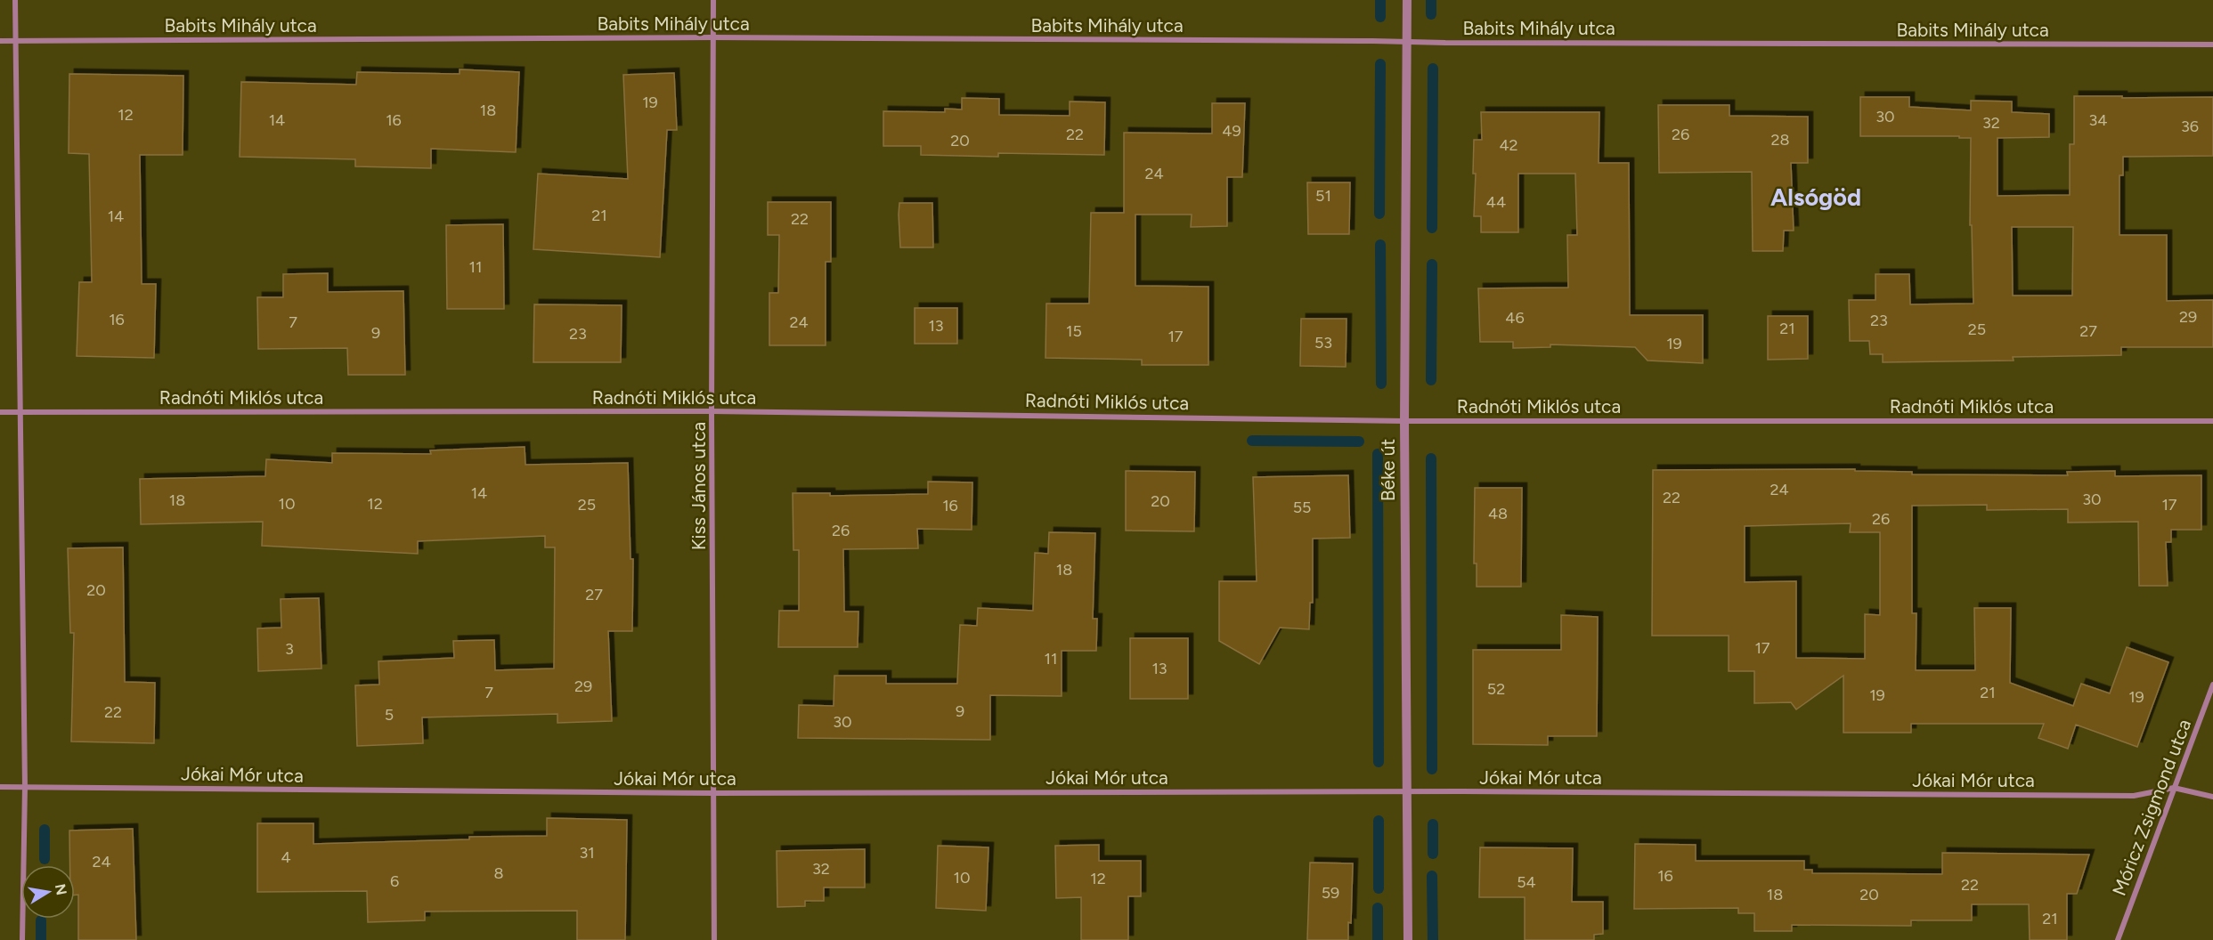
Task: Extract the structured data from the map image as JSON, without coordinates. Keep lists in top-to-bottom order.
{
  "streets": {
    "street": [
      "Babits Mihály utca",
      "Radnóti Miklós utca",
      "Béke út",
      "Kiss János utca",
      "Jókai Mór utca",
      "Móricz Zsigmond utca"
    ]
  },
  "crossings": [
    ["Babits Mihály utca", "Béke út"],
    ["Babits Mihály utca", "Kiss János utca"],
    ["Radnóti Miklós utca", "Béke út"],
    ["Radnóti Miklós utca", "Kiss János utca"],
    ["Béke út", "Jókai Mór utca"],
    ["Kiss János utca", "Jókai Mór utca"],
    ["Jókai Mór utca", "Móricz Zsigmond utca"]
  ],
  "districts": ["Alsógöd"],
  "house_numbers": [
    "19",
    "18",
    "12",
    "30",
    "14",
    "16",
    "34",
    "32",
    "36",
    "49",
    "22",
    "26",
    "28",
    "20",
    "42",
    "24",
    "51",
    "44",
    "21",
    "14",
    "22",
    "11",
    "29",
    "46",
    "16",
    "23",
    "7",
    "24",
    "13",
    "21",
    "25",
    "15",
    "27",
    "9",
    "23",
    "17",
    "53",
    "19",
    "24",
    "14",
    "22",
    "30",
    "18",
    "20",
    "10",
    "12",
    "25",
    "17",
    "16",
    "55",
    "48",
    "26",
    "26",
    "18",
    "20",
    "27",
    "17",
    "3",
    "11",
    "13",
    "29",
    "52",
    "7",
    "21",
    "19",
    "19",
    "9",
    "22",
    "5",
    "30",
    "31",
    "4",
    "24",
    "32",
    "8",
    "16",
    "10",
    "12",
    "6",
    "54",
    "22",
    "59",
    "18",
    "20",
    "21"
  ],
  "north": "right"
}
